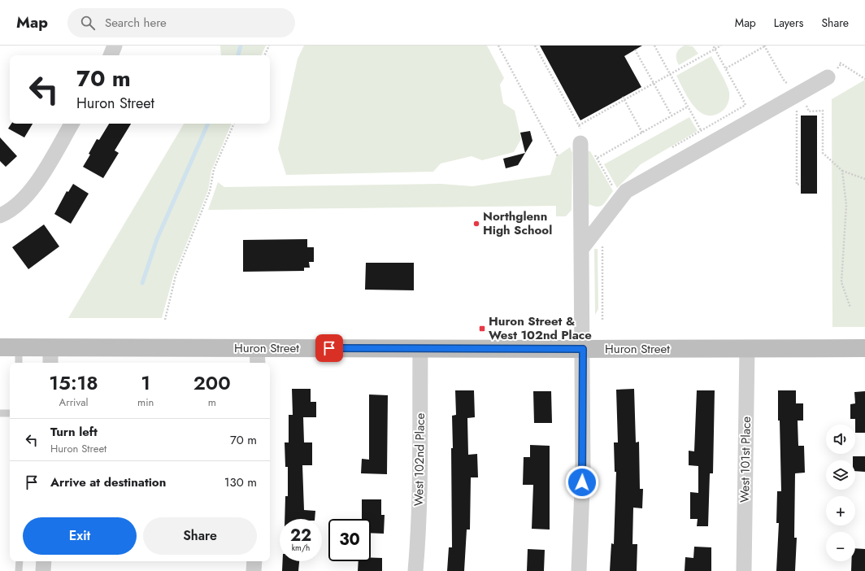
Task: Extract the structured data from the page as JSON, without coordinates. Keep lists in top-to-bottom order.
{
  "streets": {
    "main road": ["Huron Street"],
    "street": ["West 102nd Place", "West 101st Place"]
  },
  "crossings": [
    ["Huron Street", "West 102nd Place"],
    ["Huron Street", "West 101st Place"]
  ],
  "places": {
    "other": ["Northglenn High School"],
    "transit": ["Huron Street & West 102nd Place"]
  },
  "page": {
    "header": "Map",
    "search": "Search here",
    "nav": ["Map", "Layers", "Share"],
    "turn": ["70 m", "Huron Street"],
    "eta": [
      "15:18",
      "Arrival",
      "1",
      "min",
      "200",
      "m"
    ],
    "list": [
      {
        "name": "Turn left",
        "note": "Huron Street",
        "value": "70 m"
      },
      {
        "name": "Arrive at destination",
        "value": "130 m"
      }
    ],
    "map_buttons": ["+", "−"],
    "buttons": ["Exit", "Share"],
    "speed": "22 km/h",
    "limit": "30"
  }
}
